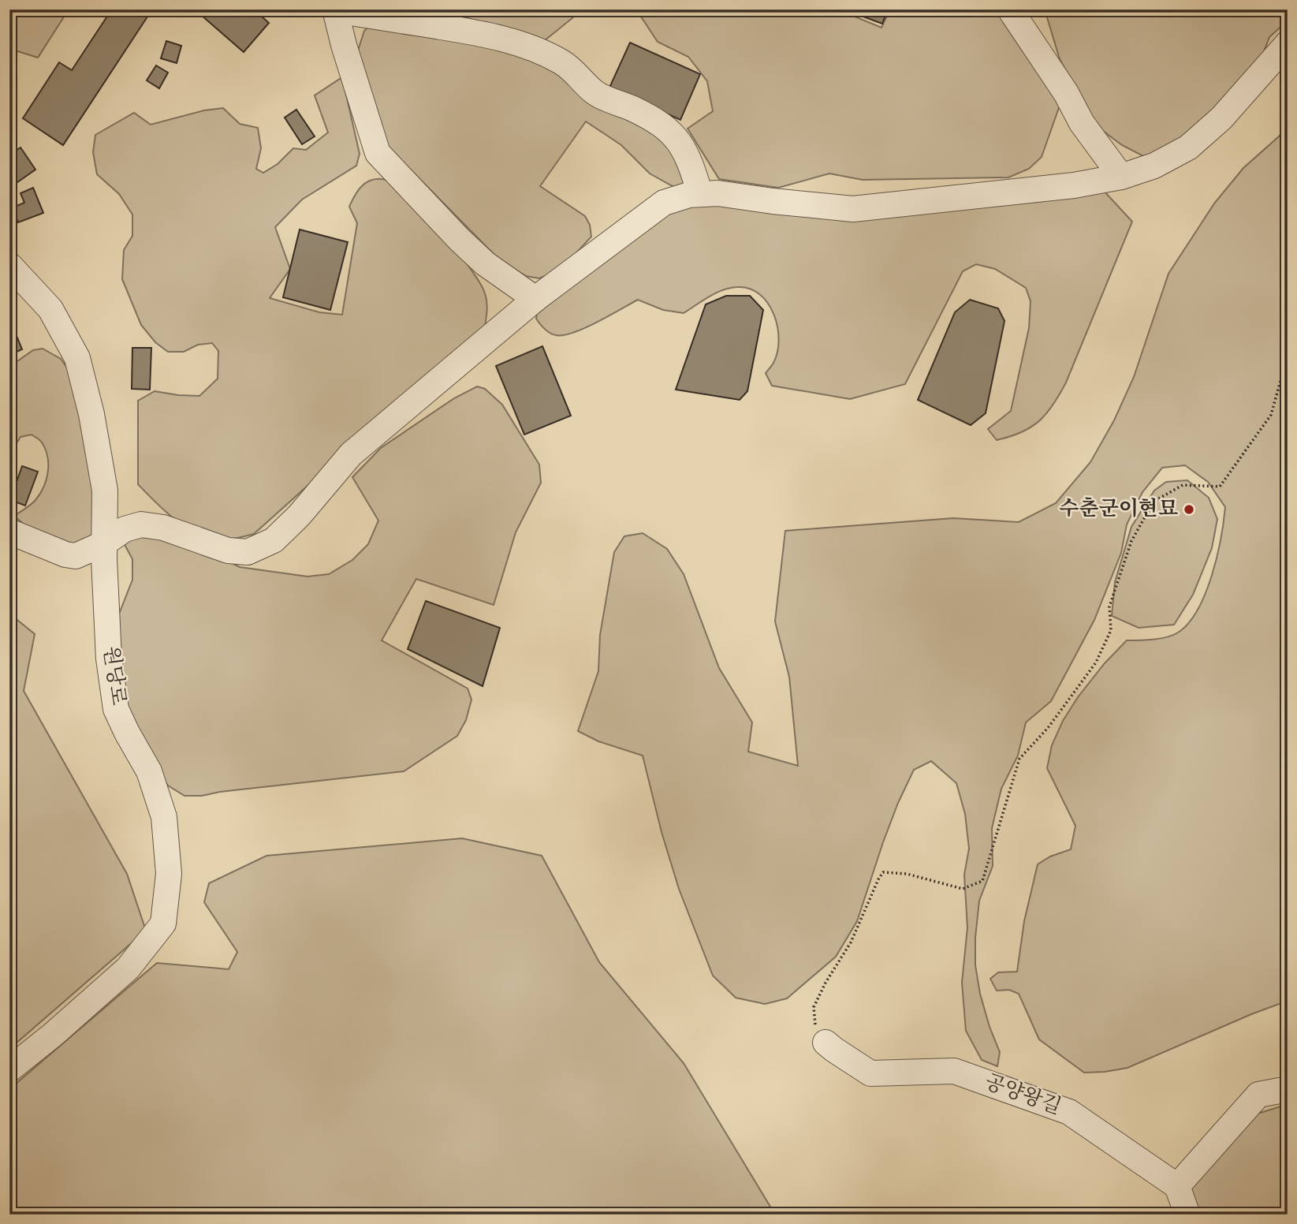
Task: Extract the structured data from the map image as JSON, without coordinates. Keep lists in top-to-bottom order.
{
  "streets": {
    "street": ["원당로", "공양왕길"]
  },
  "places": ["수춘군이현묘"]
}
